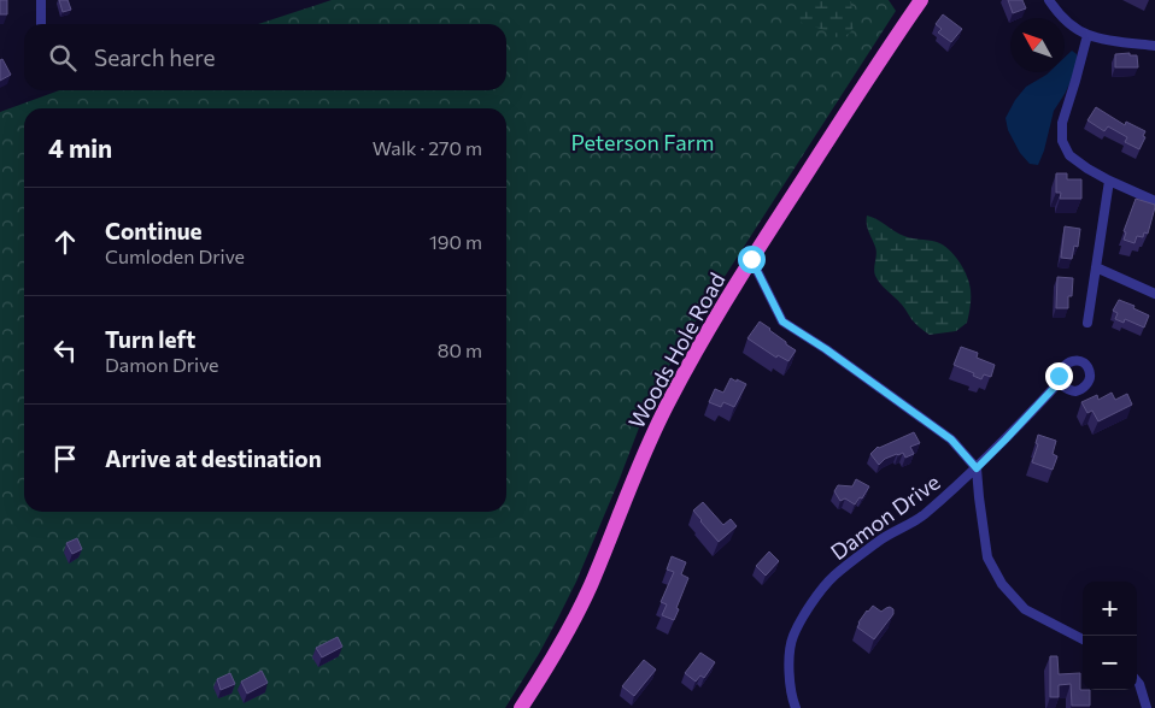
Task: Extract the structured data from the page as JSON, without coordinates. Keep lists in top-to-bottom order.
{
  "streets": {
    "highway": ["Woods Hole Road"],
    "street": ["Damon Drive"]
  },
  "parks": ["Peterson Farm"],
  "north": "top left",
  "page": {
    "search": "Search here",
    "heading": ["4 min", "Walk · 270 m"],
    "list": [
      ["Continue", "Cumloden Drive", "190 m"],
      ["Turn left", "Damon Drive", "80 m"],
      "Arrive at destination"
    ],
    "map_buttons": ["+", "−"]
  }
}
